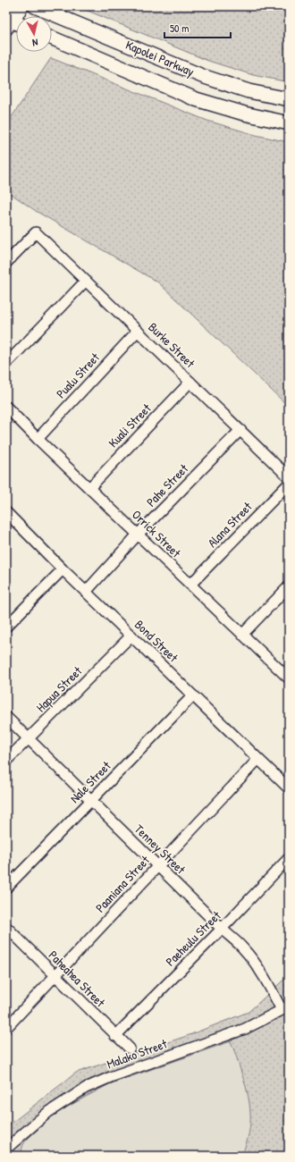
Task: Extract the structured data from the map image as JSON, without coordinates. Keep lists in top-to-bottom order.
{
  "streets": {
    "main road": ["Kapolei Parkway"],
    "street": [
      "Burke Street",
      "Pualu Street",
      "Kuali Street",
      "Pahe Street",
      "Alana Street",
      "Orrick Street",
      "Bond Street",
      "Hapua Street",
      "Nale Street",
      "Tenney Street",
      "Paaniana Street",
      "Paeheulu Street",
      "Paheahea Street",
      "Malako Street"
    ]
  },
  "crossings": [
    ["Burke Street", "Pualu Street"],
    ["Burke Street", "Kuali Street"],
    ["Burke Street", "Pahe Street"],
    ["Pualu Street", "Orrick Street"],
    ["Kuali Street", "Orrick Street"],
    ["Pahe Street", "Orrick Street"],
    ["Pahe Street", "Bond Street"],
    ["Alana Street", "Orrick Street"],
    ["Bond Street", "Hapua Street"],
    ["Bond Street", "Nale Street"],
    ["Bond Street", "Paaniana Street"],
    ["Hapua Street", "Tenney Street"],
    ["Nale Street", "Tenney Street"],
    ["Tenney Street", "Paaniana Street"],
    ["Tenney Street", "Paeheulu Street"],
    ["Tenney Street", "Malako Street"],
    ["Paaniana Street", "Paheahea Street"],
    ["Paeheulu Street", "Paheahea Street"]
  ],
  "scale_bar": "50 m",
  "north": "bottom"
}
